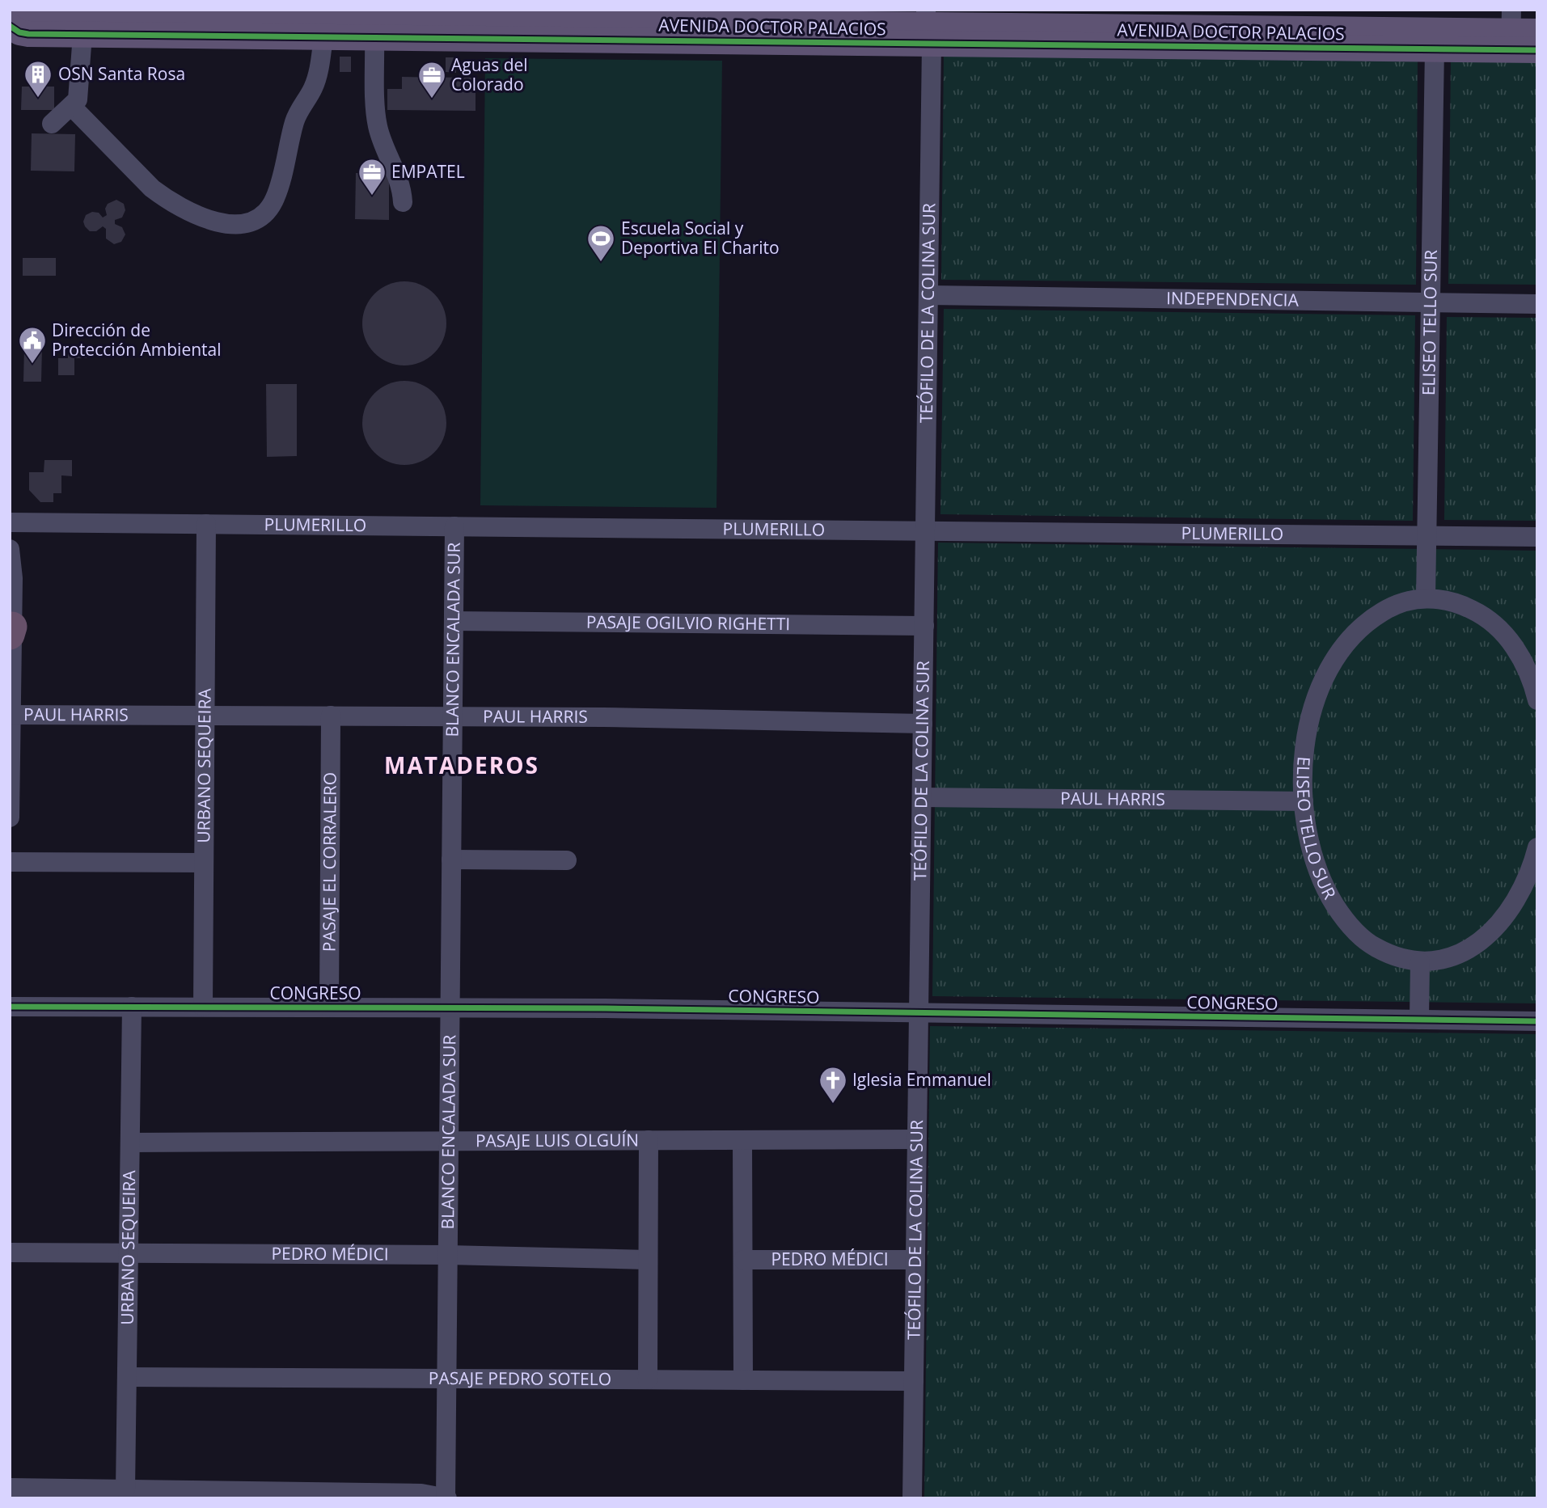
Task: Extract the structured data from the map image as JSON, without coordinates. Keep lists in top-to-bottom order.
{
  "streets": {
    "main road": ["AVENIDA DOCTOR PALACIOS"],
    "street": [
      "INDEPENDENCIA",
      "TEÓFILO DE LA COLINA SUR",
      "ELISEO TELLO SUR",
      "PLUMERILLO",
      "PASAJE OGILVIO RIGHETTI",
      "BLANCO ENCALADA SUR",
      "PAUL HARRIS",
      "URBANO SEQUEIRA",
      "PASAJE EL CORRALERO",
      "CONGRESO",
      "PASAJE LUIS OLGUÍN",
      "PEDRO MÉDICI",
      "PASAJE PEDRO SOTELO"
    ]
  },
  "crossings": [
    ["AVENIDA DOCTOR PALACIOS", "TEÓFILO DE LA COLINA SUR"],
    ["AVENIDA DOCTOR PALACIOS", "ELISEO TELLO SUR"],
    ["INDEPENDENCIA", "TEÓFILO DE LA COLINA SUR"],
    ["INDEPENDENCIA", "ELISEO TELLO SUR"],
    ["TEÓFILO DE LA COLINA SUR", "PLUMERILLO"],
    ["TEÓFILO DE LA COLINA SUR", "PASAJE OGILVIO RIGHETTI"],
    ["TEÓFILO DE LA COLINA SUR", "PAUL HARRIS"],
    ["TEÓFILO DE LA COLINA SUR", "CONGRESO"],
    ["TEÓFILO DE LA COLINA SUR", "PASAJE LUIS OLGUÍN"],
    ["TEÓFILO DE LA COLINA SUR", "PEDRO MÉDICI"],
    ["TEÓFILO DE LA COLINA SUR", "PASAJE PEDRO SOTELO"],
    ["ELISEO TELLO SUR", "PLUMERILLO"],
    ["ELISEO TELLO SUR", "PAUL HARRIS"],
    ["PLUMERILLO", "BLANCO ENCALADA SUR"],
    ["PLUMERILLO", "URBANO SEQUEIRA"],
    ["PASAJE OGILVIO RIGHETTI", "BLANCO ENCALADA SUR"],
    ["BLANCO ENCALADA SUR", "PAUL HARRIS"],
    ["BLANCO ENCALADA SUR", "CONGRESO"],
    ["BLANCO ENCALADA SUR", "PASAJE LUIS OLGUÍN"],
    ["BLANCO ENCALADA SUR", "PEDRO MÉDICI"],
    ["BLANCO ENCALADA SUR", "PASAJE PEDRO SOTELO"],
    ["PAUL HARRIS", "URBANO SEQUEIRA"],
    ["PAUL HARRIS", "PASAJE EL CORRALERO"],
    ["URBANO SEQUEIRA", "CONGRESO"],
    ["URBANO SEQUEIRA", "PASAJE LUIS OLGUÍN"],
    ["URBANO SEQUEIRA", "PEDRO MÉDICI"],
    ["URBANO SEQUEIRA", "PASAJE PEDRO SOTELO"],
    ["PASAJE EL CORRALERO", "CONGRESO"]
  ],
  "districts": ["MATADEROS"],
  "places": {
    "building": ["OSN Santa Rosa"],
    "office": ["Aguas del Colorado", "EMPATEL"],
    "sports": ["Escuela Social y Deportiva El Charito"],
    "public building": ["Dirección de Protección Ambiental"],
    "church": ["Iglesia Emmanuel"]
  }
}
